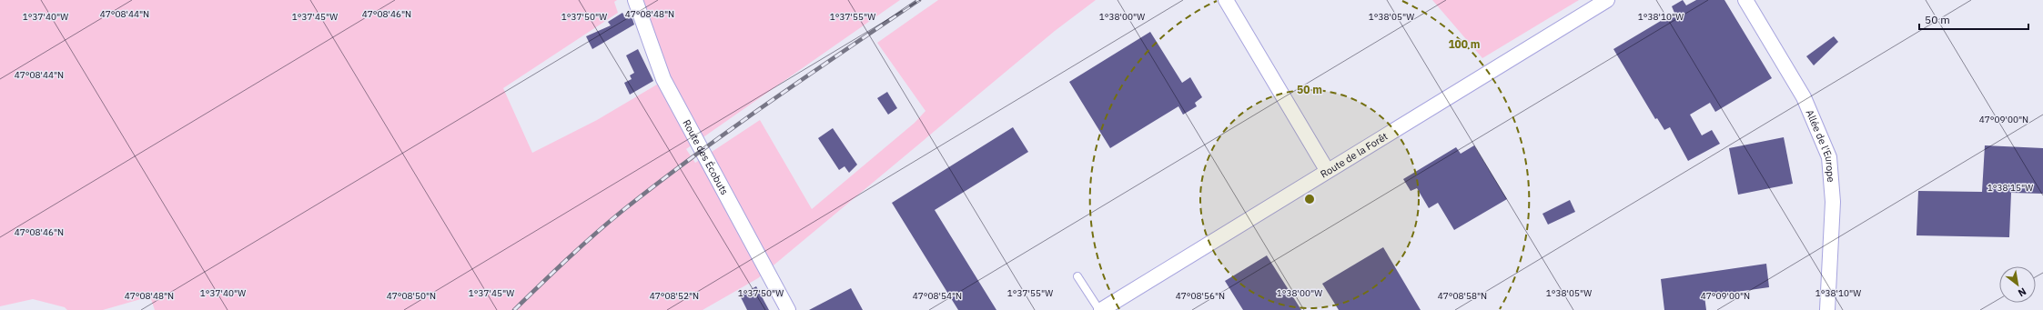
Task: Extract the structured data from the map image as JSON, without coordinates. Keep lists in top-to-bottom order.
{
  "streets": {
    "street": ["Allée de l'Europe", "Route de la Forêt", "Route des Écobuts"]
  },
  "scale_bar": "50 m",
  "north": "bottom right",
  "coordinates": [
    "47°08'44\"N",
    "47°08'46\"N",
    "47°08'48\"N",
    "1°37'40\"W",
    "1°37'45\"W",
    "1°37'50\"W",
    "1°37'55\"W",
    "1°38'00\"W",
    "1°38'05\"W",
    "1°38'10\"W",
    "47°09'00\"N",
    "1°38'15\"W",
    "47°08'50\"N",
    "47°08'52\"N",
    "47°08'54\"N",
    "47°08'56\"N",
    "47°08'58\"N"
  ],
  "rings": ["100 m", "50 m"]
}
